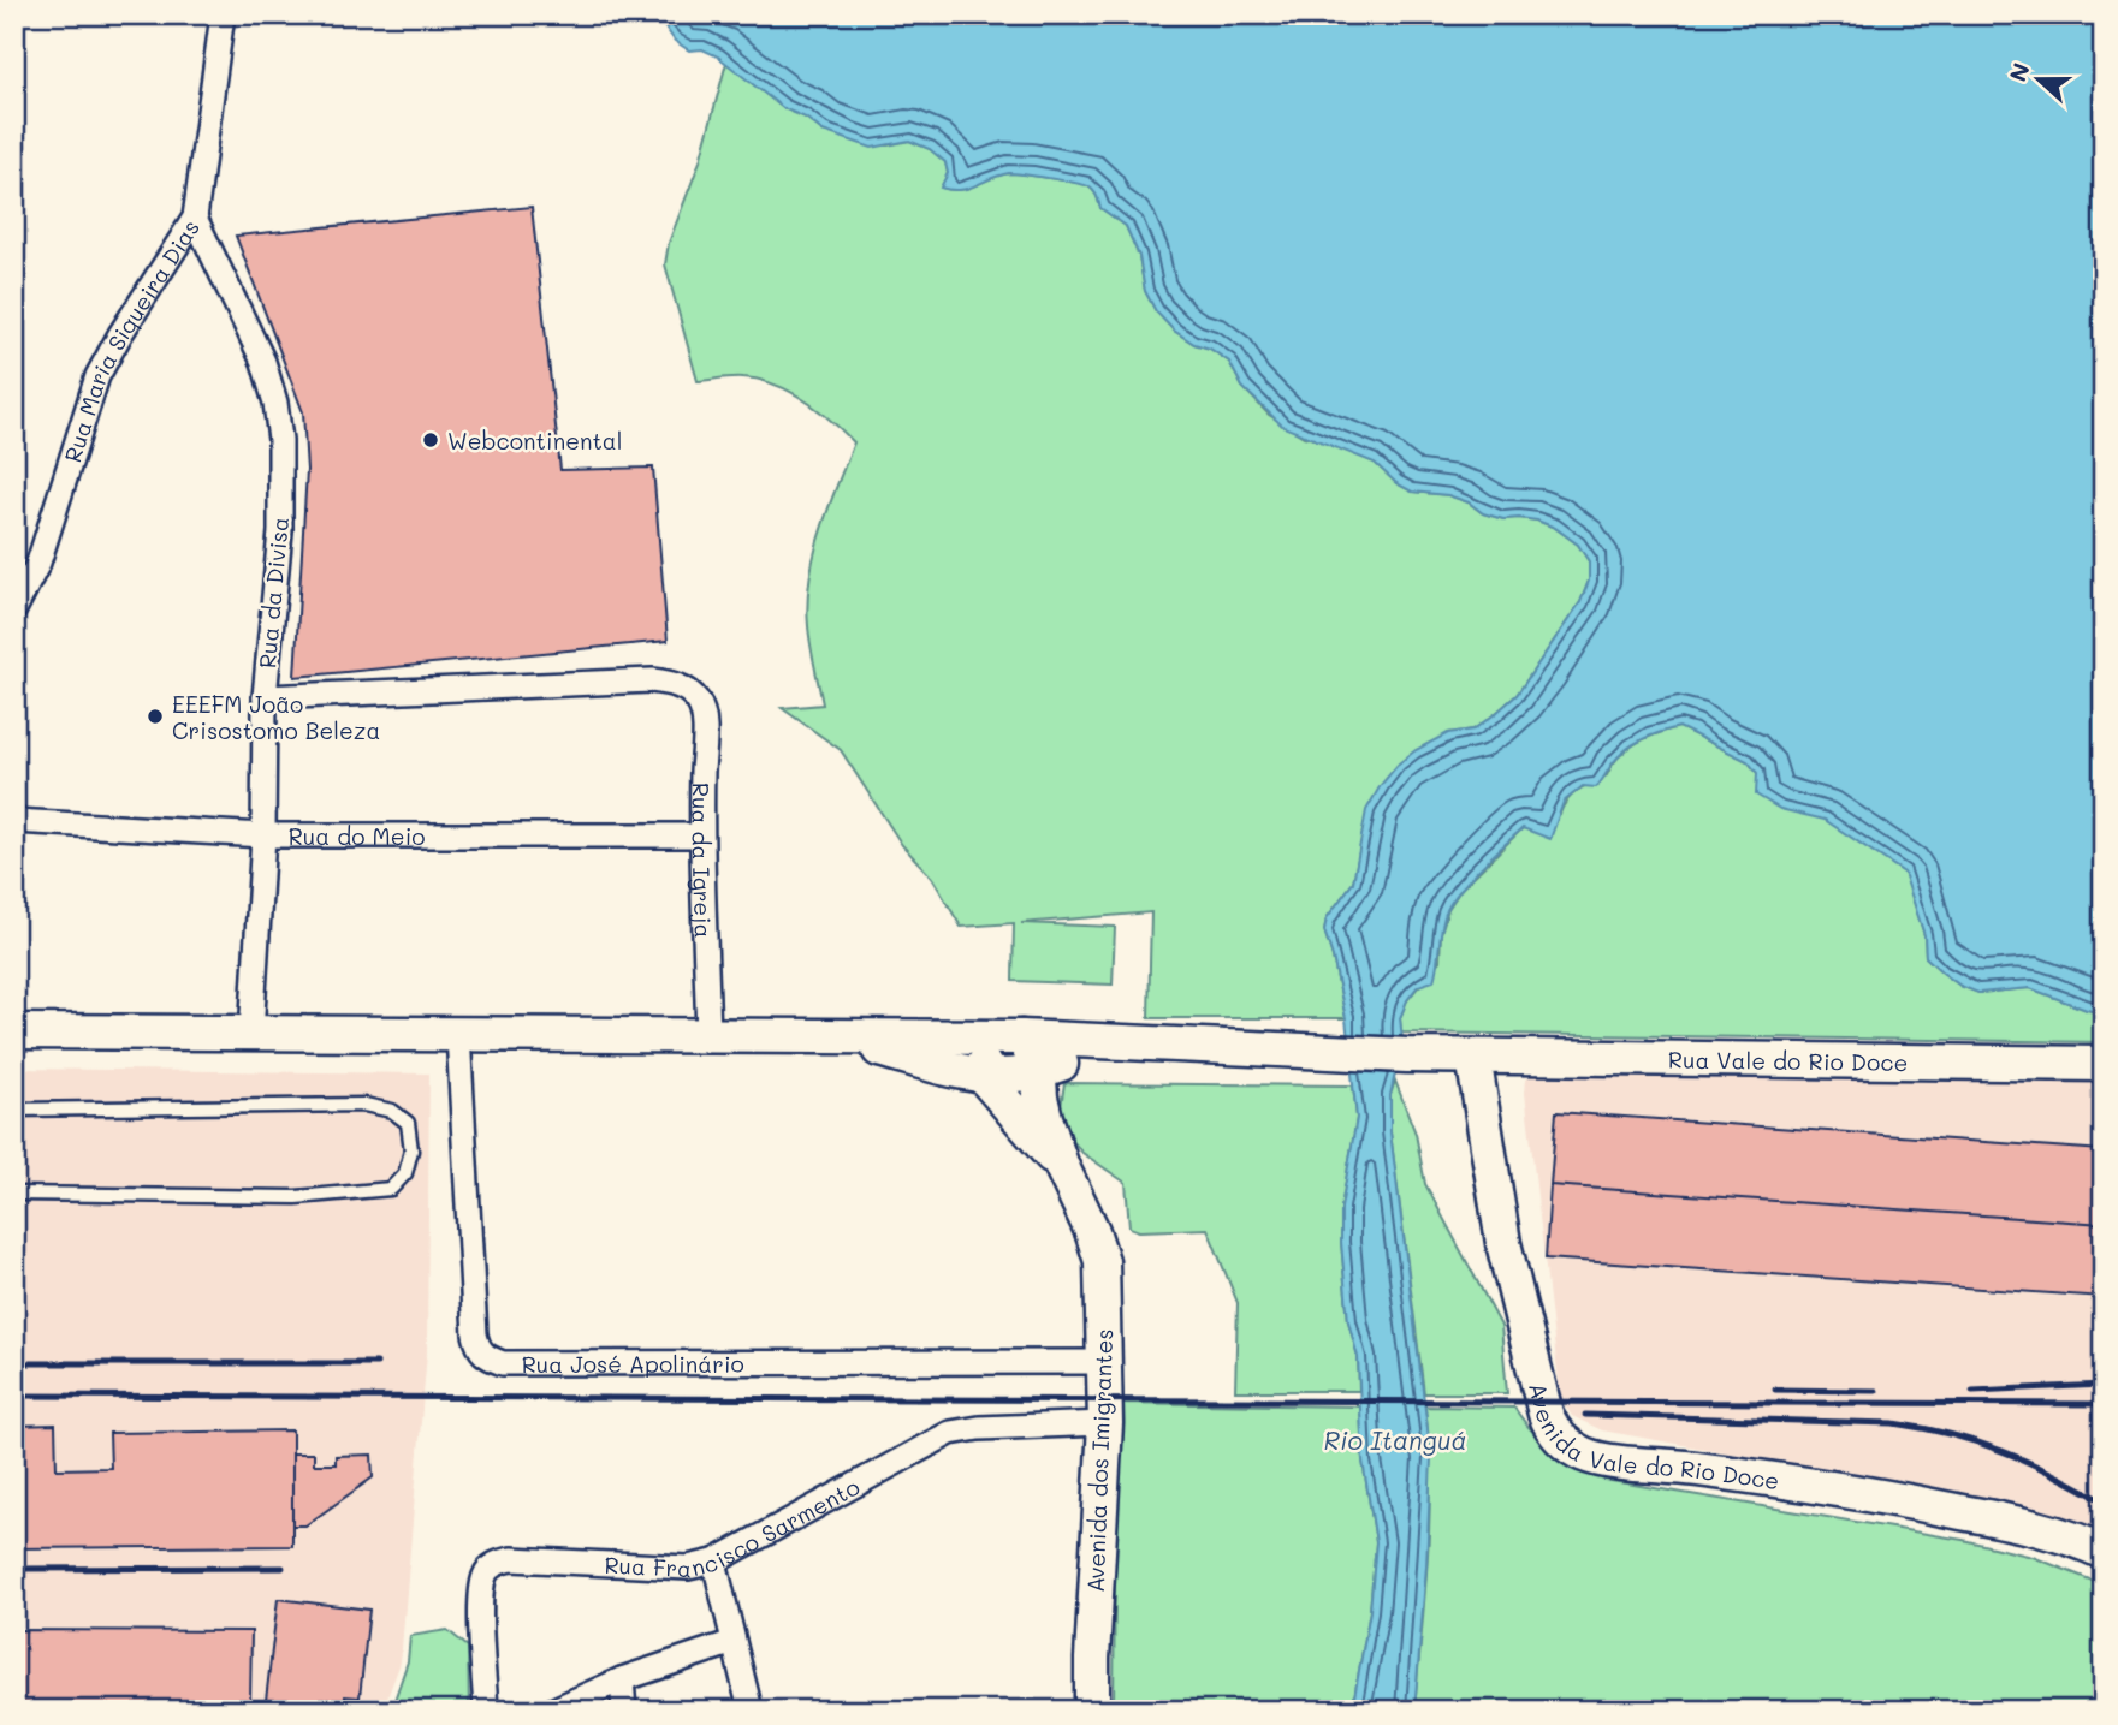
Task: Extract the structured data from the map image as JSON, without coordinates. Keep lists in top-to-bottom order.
{
  "streets": {
    "street": [
      "Rua Maria Siqueira Dias",
      "Rua da Divisa",
      "Rua do Meio",
      "Rua da Igreja",
      "Rua Vale do Rio Doce",
      "Rua José Apolinário",
      "Avenida Vale do Rio Doce",
      "Avenida dos Imigrantes",
      "Rua Francisco Sarmento"
    ]
  },
  "crossings": [
    ["Rua Maria Siqueira Dias", "Rua da Divisa"],
    ["Rua da Divisa", "Rua do Meio"],
    ["Rua da Divisa", "Rua da Igreja"],
    ["Rua da Divisa", "Rua Vale do Rio Doce"],
    ["Rua do Meio", "Rua da Igreja"],
    ["Rua da Igreja", "Rua Vale do Rio Doce"],
    ["Rua Vale do Rio Doce", "Rua José Apolinário"],
    ["Rua Vale do Rio Doce", "Avenida Vale do Rio Doce"],
    ["Rua Vale do Rio Doce", "Avenida dos Imigrantes"],
    ["Rua José Apolinário", "Avenida dos Imigrantes"],
    ["Avenida dos Imigrantes", "Rua Francisco Sarmento"]
  ],
  "water": ["Rio Itanguá"],
  "places": ["Webcontinental", "EEEFM João Crisostomo Beleza"],
  "north": "left"
}
